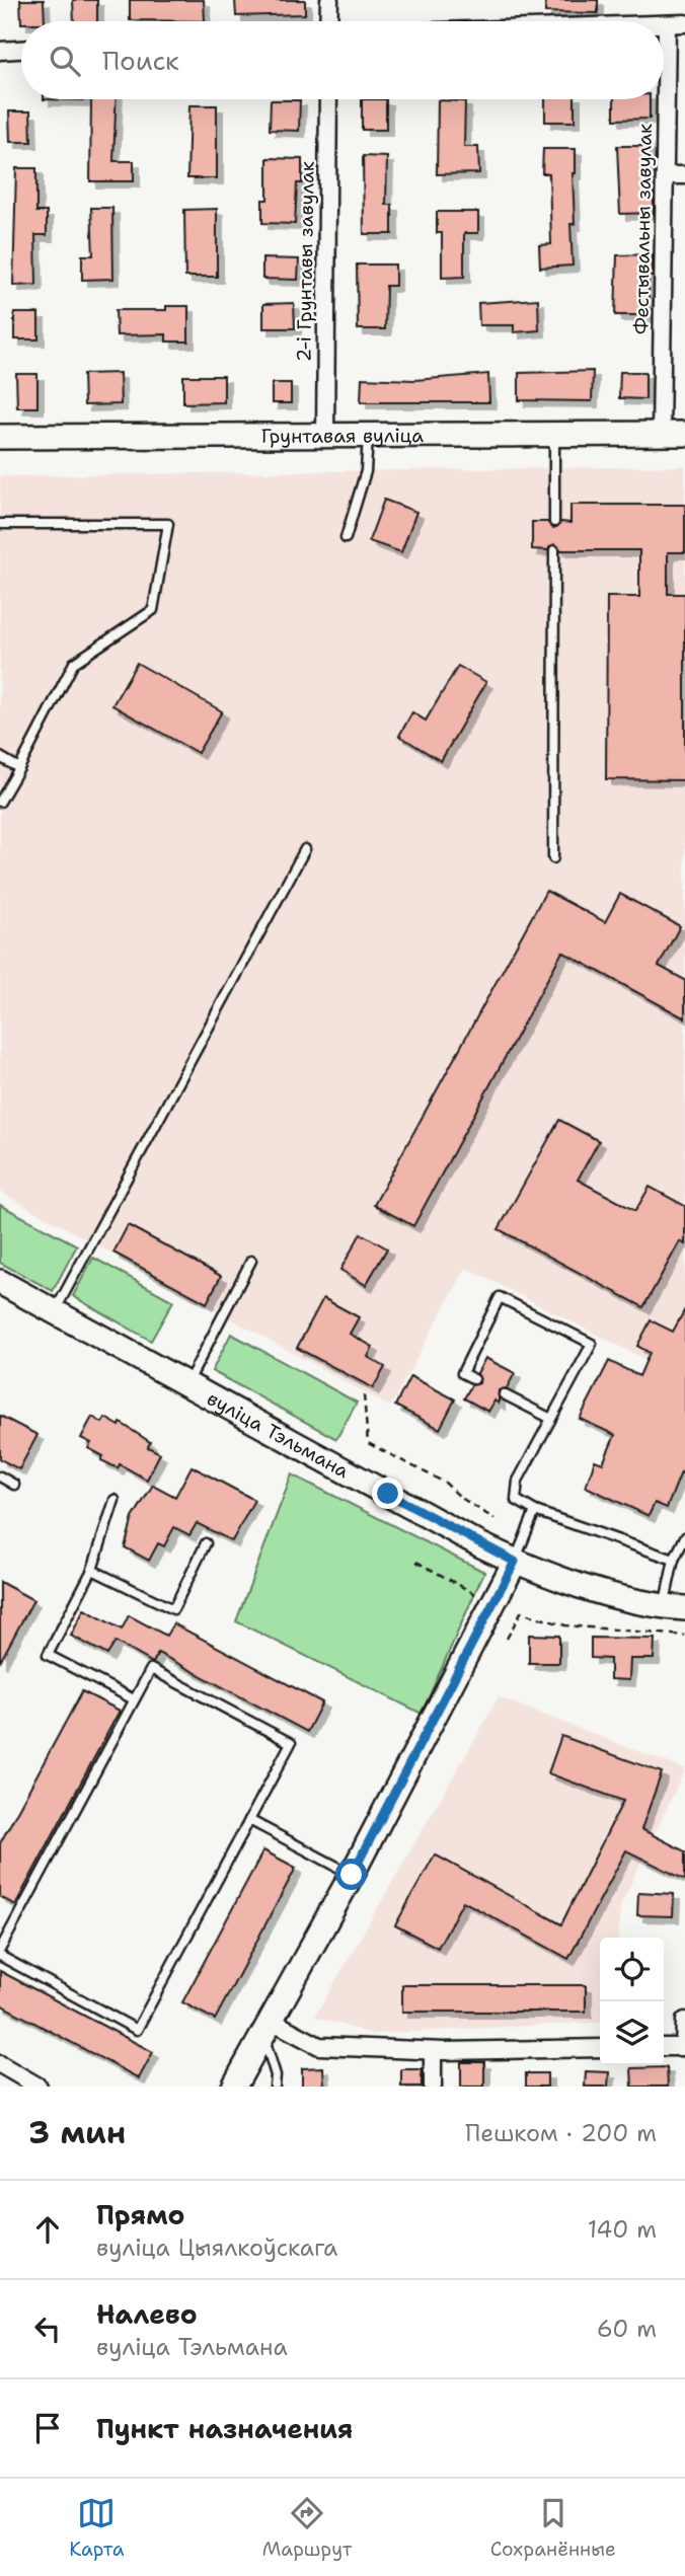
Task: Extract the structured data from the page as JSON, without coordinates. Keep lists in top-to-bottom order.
{
  "streets": {
    "main road": ["Грунтавая вуліца", "вуліца Тэльмана"],
    "street": ["Фестывальны завулак", "2-і Грунтавы завулак"]
  },
  "crossings": [
    ["Фестывальны завулак", "Грунтавая вуліца"],
    ["2-і Грунтавы завулак", "Грунтавая вуліца"]
  ],
  "page": {
    "search": "Поиск",
    "heading": ["3 мин", "Пешком · 200 m"],
    "list": [
      ["Прямо", "вуліца Цыялкоўскага", "140 m"],
      ["Налево", "вуліца Тэльмана", "60 m"],
      "Пункт назначения"
    ],
    "nav": ["Карта", "Маршрут", "Сохранённые"]
  }
}
